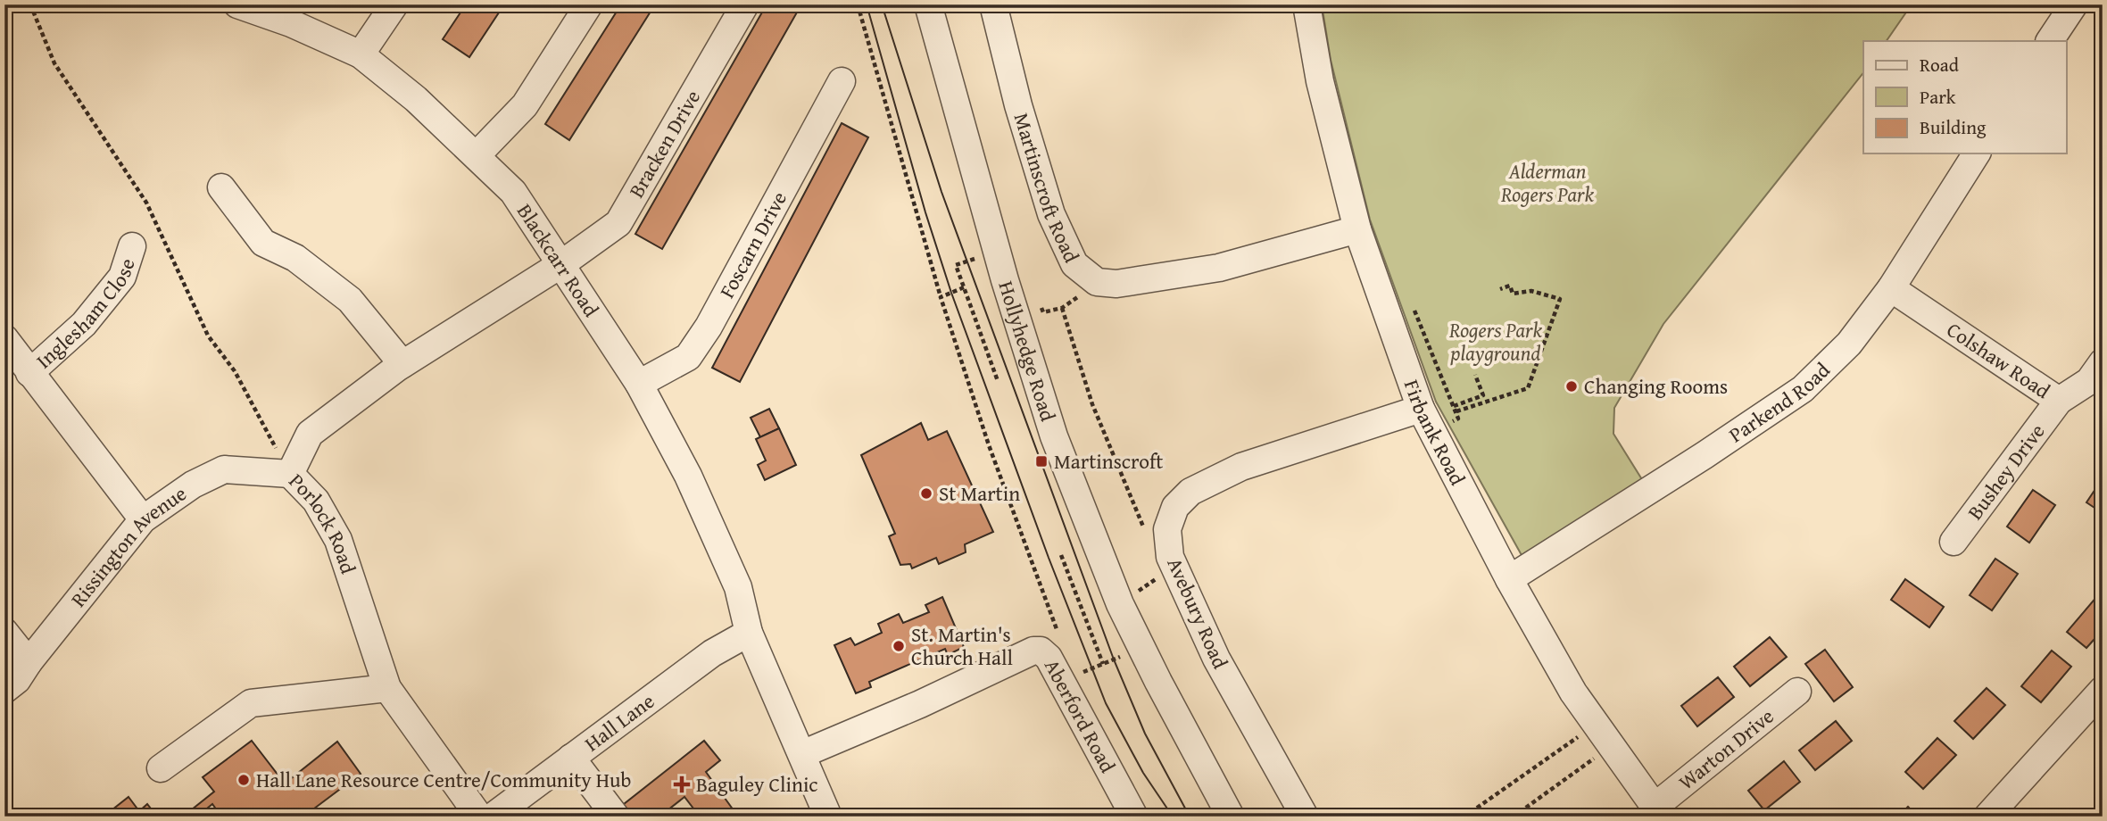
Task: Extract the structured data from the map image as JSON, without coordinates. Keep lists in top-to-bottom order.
{
  "streets": {
    "street": [
      "Bracken Drive",
      "Martinscroft Road",
      "Foscarn Drive",
      "Blackcarr Road",
      "Inglesham Close",
      "Hollyhedge Road",
      "Colshaw Road",
      "Parkend Road",
      "Firbank Road",
      "Bushey Drive",
      "Porlock Road",
      "Rissington Avenue",
      "Avebury Road",
      "Aberford Road",
      "Hall Lane",
      "Warton Drive"
    ]
  },
  "crossings": [
    ["Bracken Drive", "Blackcarr Road"],
    ["Bracken Drive", "Porlock Road"],
    ["Martinscroft Road", "Firbank Road"],
    ["Foscarn Drive", "Blackcarr Road"],
    ["Blackcarr Road", "Porlock Road"],
    ["Blackcarr Road", "Aberford Road"],
    ["Blackcarr Road", "Hall Lane"],
    ["Inglesham Close", "Rissington Avenue"],
    ["Colshaw Road", "Parkend Road"],
    ["Colshaw Road", "Bushey Drive"],
    ["Parkend Road", "Firbank Road"],
    ["Firbank Road", "Avebury Road"],
    ["Firbank Road", "Warton Drive"],
    ["Porlock Road", "Rissington Avenue"]
  ],
  "parks": ["Alderman Rogers Park", "Rogers Park playground"],
  "places": {
    "other": [
      "Changing Rooms",
      "St Martin",
      "St. Martin's Church Hall",
      "Hall Lane Resource Centre/Community Hub"
    ],
    "transit": ["Martinscroft"],
    "health": ["Baguley Clinic"]
  },
  "legend": ["Road", "Park", "Building"]
}
